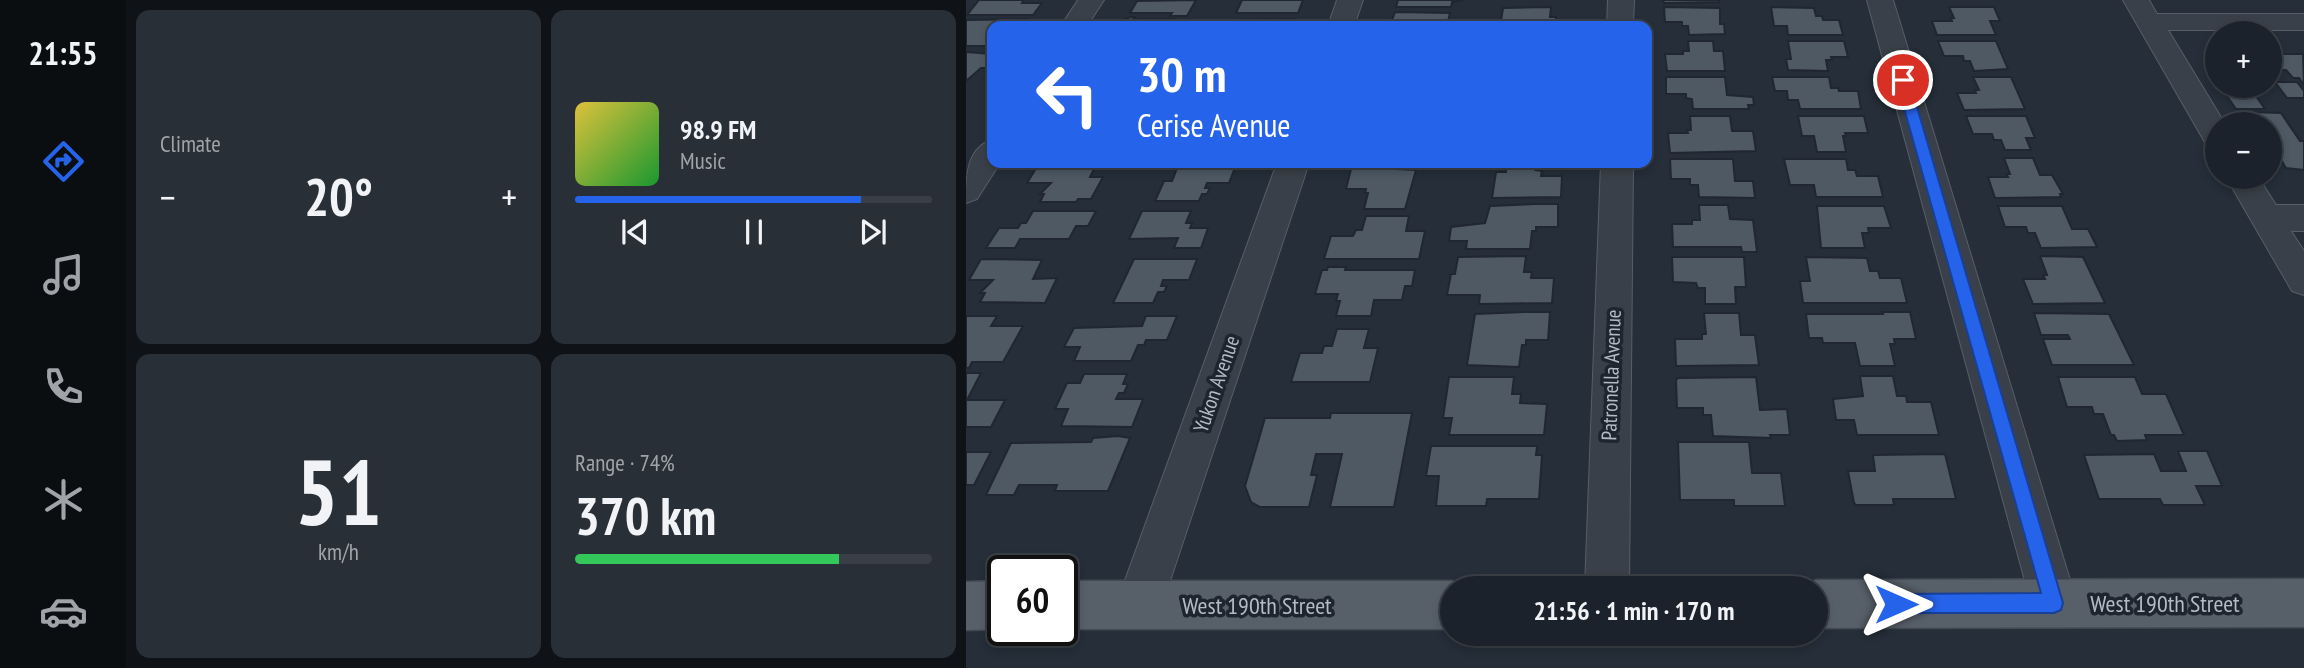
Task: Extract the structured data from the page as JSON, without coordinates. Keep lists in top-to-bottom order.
{
  "streets": {
    "main road": ["West 190th Street"],
    "street": ["Patronella Avenue", "Yukon Avenue"]
  },
  "crossings": [
    ["Yukon Avenue", "West 190th Street"]
  ],
  "page": {
    "tabs": "21:55",
    "tile": [
      "Climate",
      ["51", "km/h"],
      ["Range · 74%", "370 km"]
    ],
    "map_buttons": ["+", "−"],
    "turn": ["30 m", "Cerise Avenue"],
    "song": ["98.9 FM", "Music"],
    "heat": ["−", "20°", "+"],
    "limit": "60",
    "trip": "21:56 · 1 min · 170 m"
  }
}
